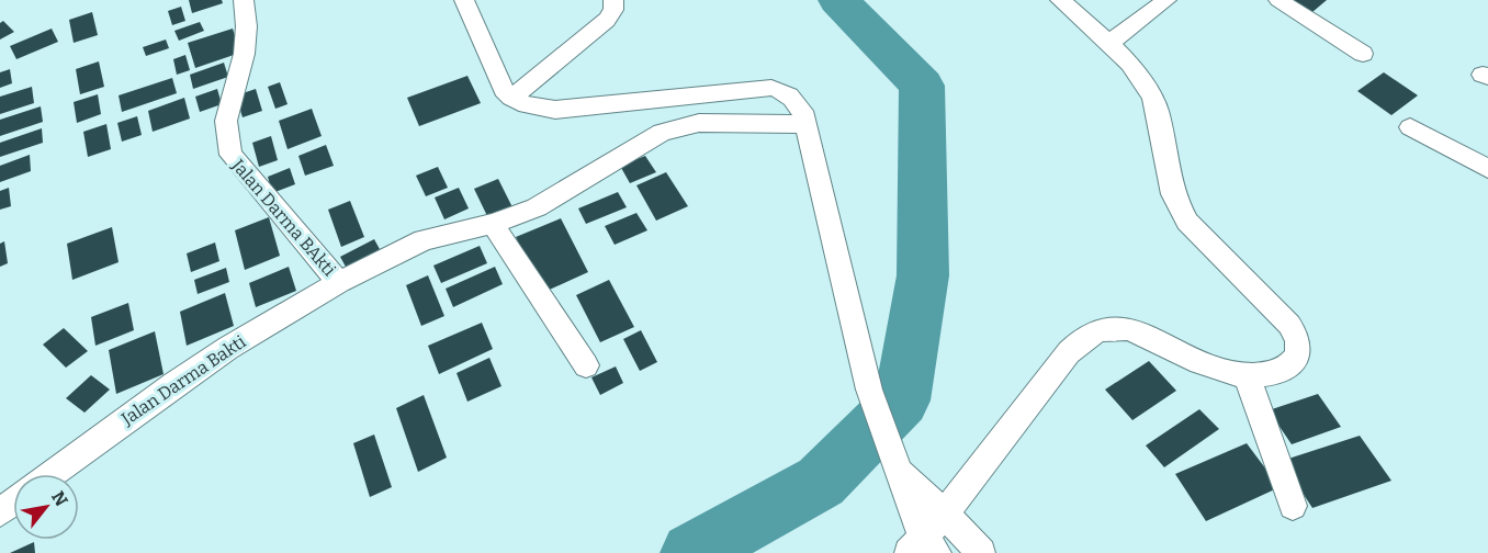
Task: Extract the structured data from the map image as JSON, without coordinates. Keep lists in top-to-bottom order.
{
  "streets": {
    "street": ["Jalan Darma BAkti", "Jalan Darma Bakti"]
  },
  "crossings": [
    ["Jalan Darma BAkti", "Jalan Darma Bakti"]
  ],
  "north": "top right"
}
